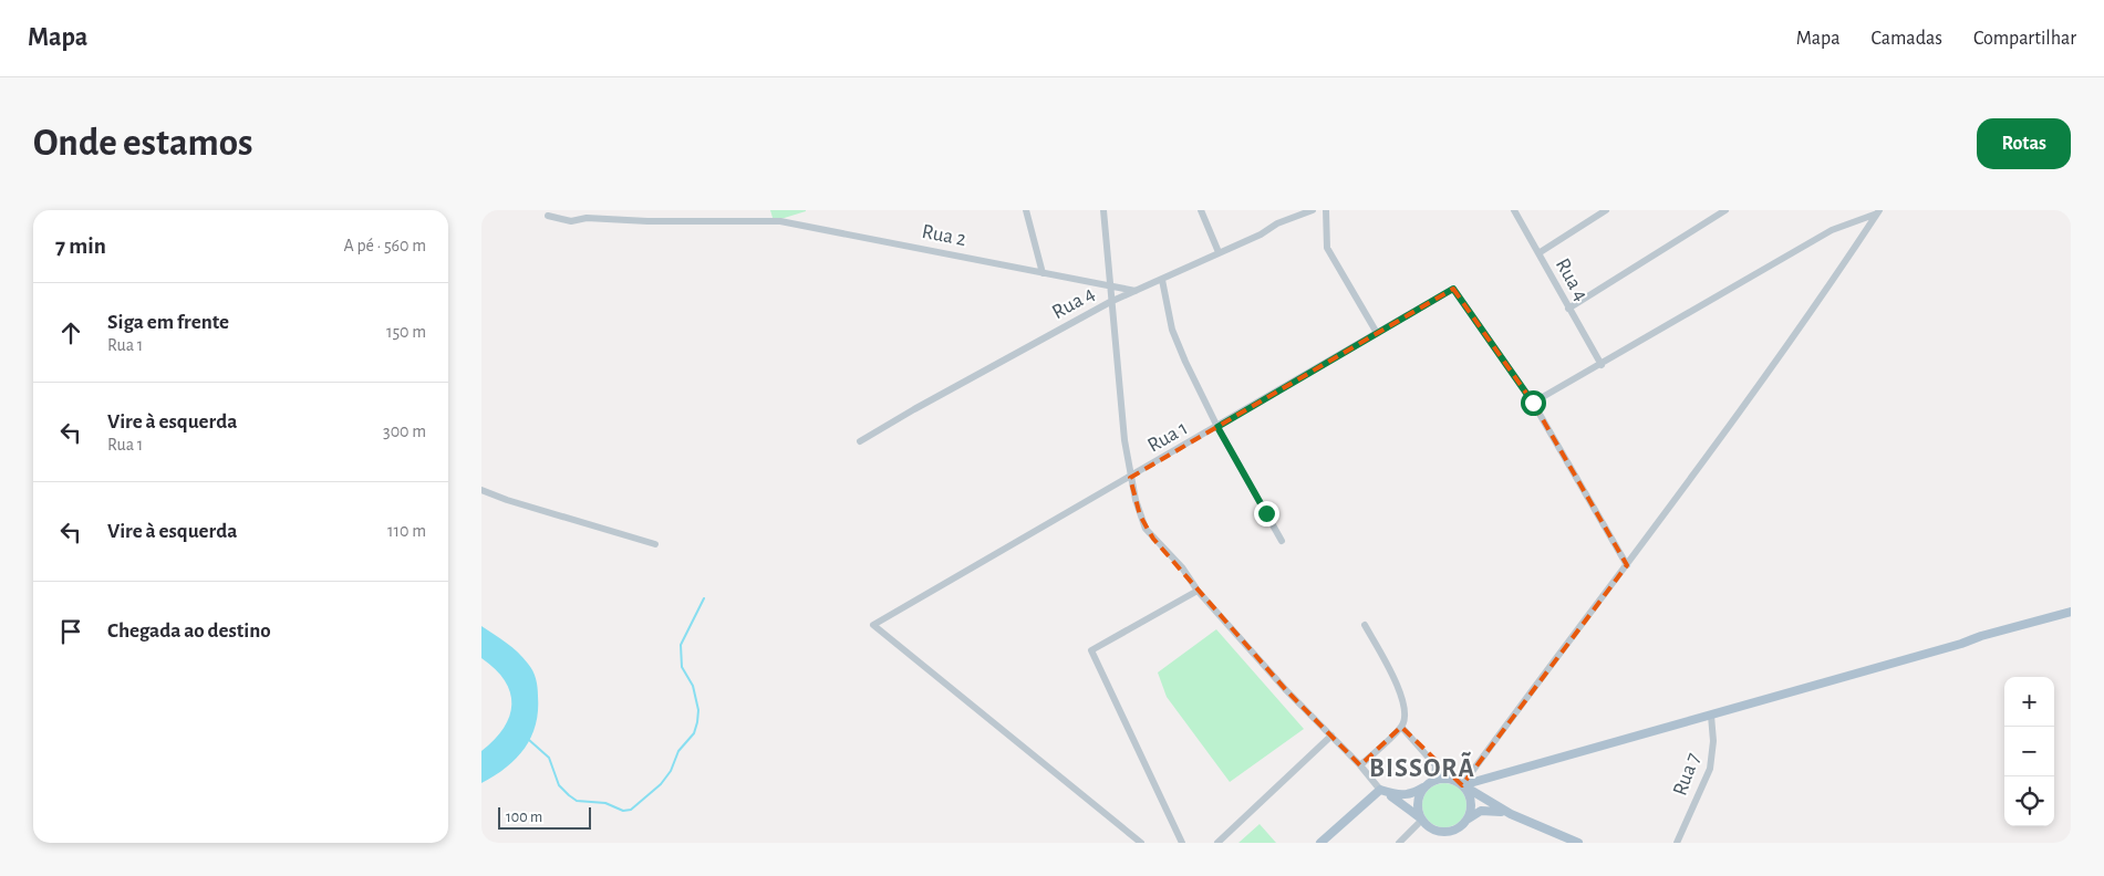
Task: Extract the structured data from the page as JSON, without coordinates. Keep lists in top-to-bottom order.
{
  "streets": {
    "street": [
      "Rua 2",
      "Rua 4",
      "Rua 1",
      "Rua 7"
    ]
  },
  "crossings": [
    ["Rua 2", "Rua 4"]
  ],
  "districts": ["BISSORÃ"],
  "scale_bar": "100 m",
  "page": {
    "header": "Mapa",
    "nav": ["Mapa", "Camadas", "Compartilhar"],
    "buttons": "Rotas",
    "title": "Onde estamos",
    "heading": ["7 min", "A pé · 560 m"],
    "list": [
      ["Siga em frente", "Rua 1", "150 m"],
      ["Vire à esquerda", "Rua 1", "300 m"],
      ["Vire à esquerda", "110 m"],
      "Chegada ao destino"
    ],
    "map_buttons": ["+", "−"],
    "scale": "100 m"
  }
}
